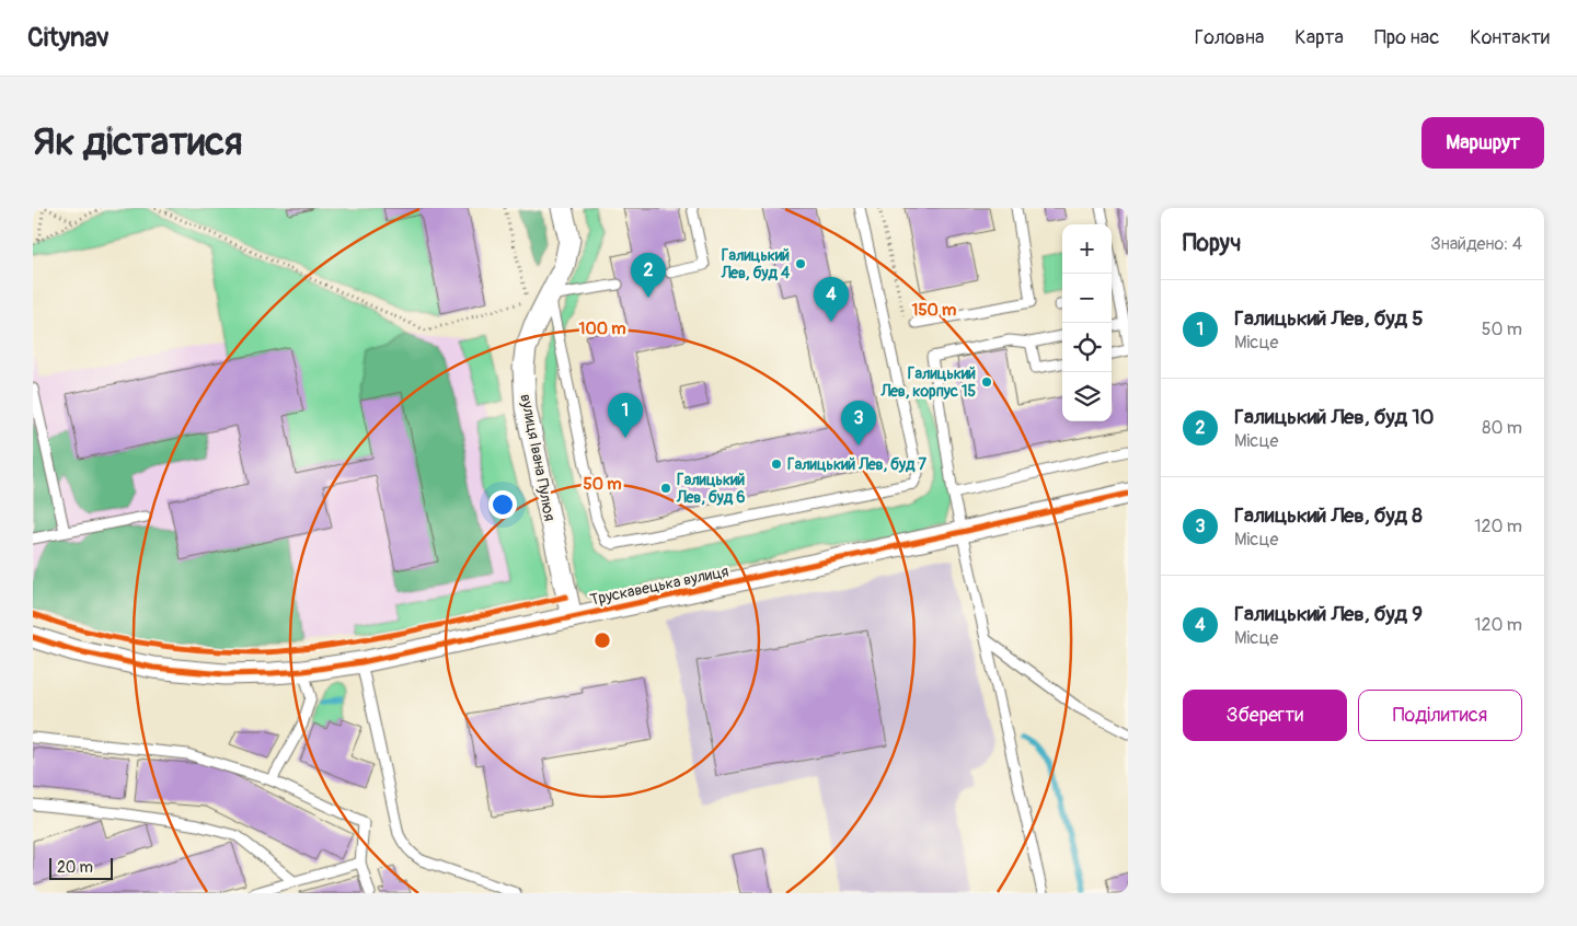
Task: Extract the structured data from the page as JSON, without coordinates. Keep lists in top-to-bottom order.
{
  "streets": {
    "street": ["вулиця Івана Пулюя", "Трускавецька вулиця"]
  },
  "crossings": [
    ["вулиця Івана Пулюя", "Трускавецька вулиця"]
  ],
  "places": [
    "Галицький Лев, буд 4",
    "Галицький Лев, корпус 15",
    "Галицький Лев, буд 7",
    "Галицький Лев, буд 6"
  ],
  "scale_bar": "20 m",
  "page": {
    "header": "Citynav",
    "nav": [
      "Головна",
      "Карта",
      "Про нас",
      "Контакти"
    ],
    "buttons": [
      "Маршрут",
      ["Зберегти", "Поділитися"]
    ],
    "title": "Як дістатися",
    "heading": ["Поруч", "Знайдено: 4"],
    "map_buttons": ["+", "−"],
    "pins": [
      "2",
      "4",
      "1",
      "3"
    ],
    "list": [
      {
        "mark": "1",
        "name": "Галицький Лев, буд 5",
        "note": "Місце",
        "value": "50 m"
      },
      {
        "mark": "2",
        "name": "Галицький Лев, буд 10",
        "note": "Місце",
        "value": "80 m"
      },
      {
        "mark": "3",
        "name": "Галицький Лев, буд 8",
        "note": "Місце",
        "value": "120 m"
      },
      {
        "mark": "4",
        "name": "Галицький Лев, буд 9",
        "note": "Місце",
        "value": "120 m"
      }
    ],
    "scale": "20 m"
  },
  "rings": ["150 m", "100 m", "50 m"]
}
